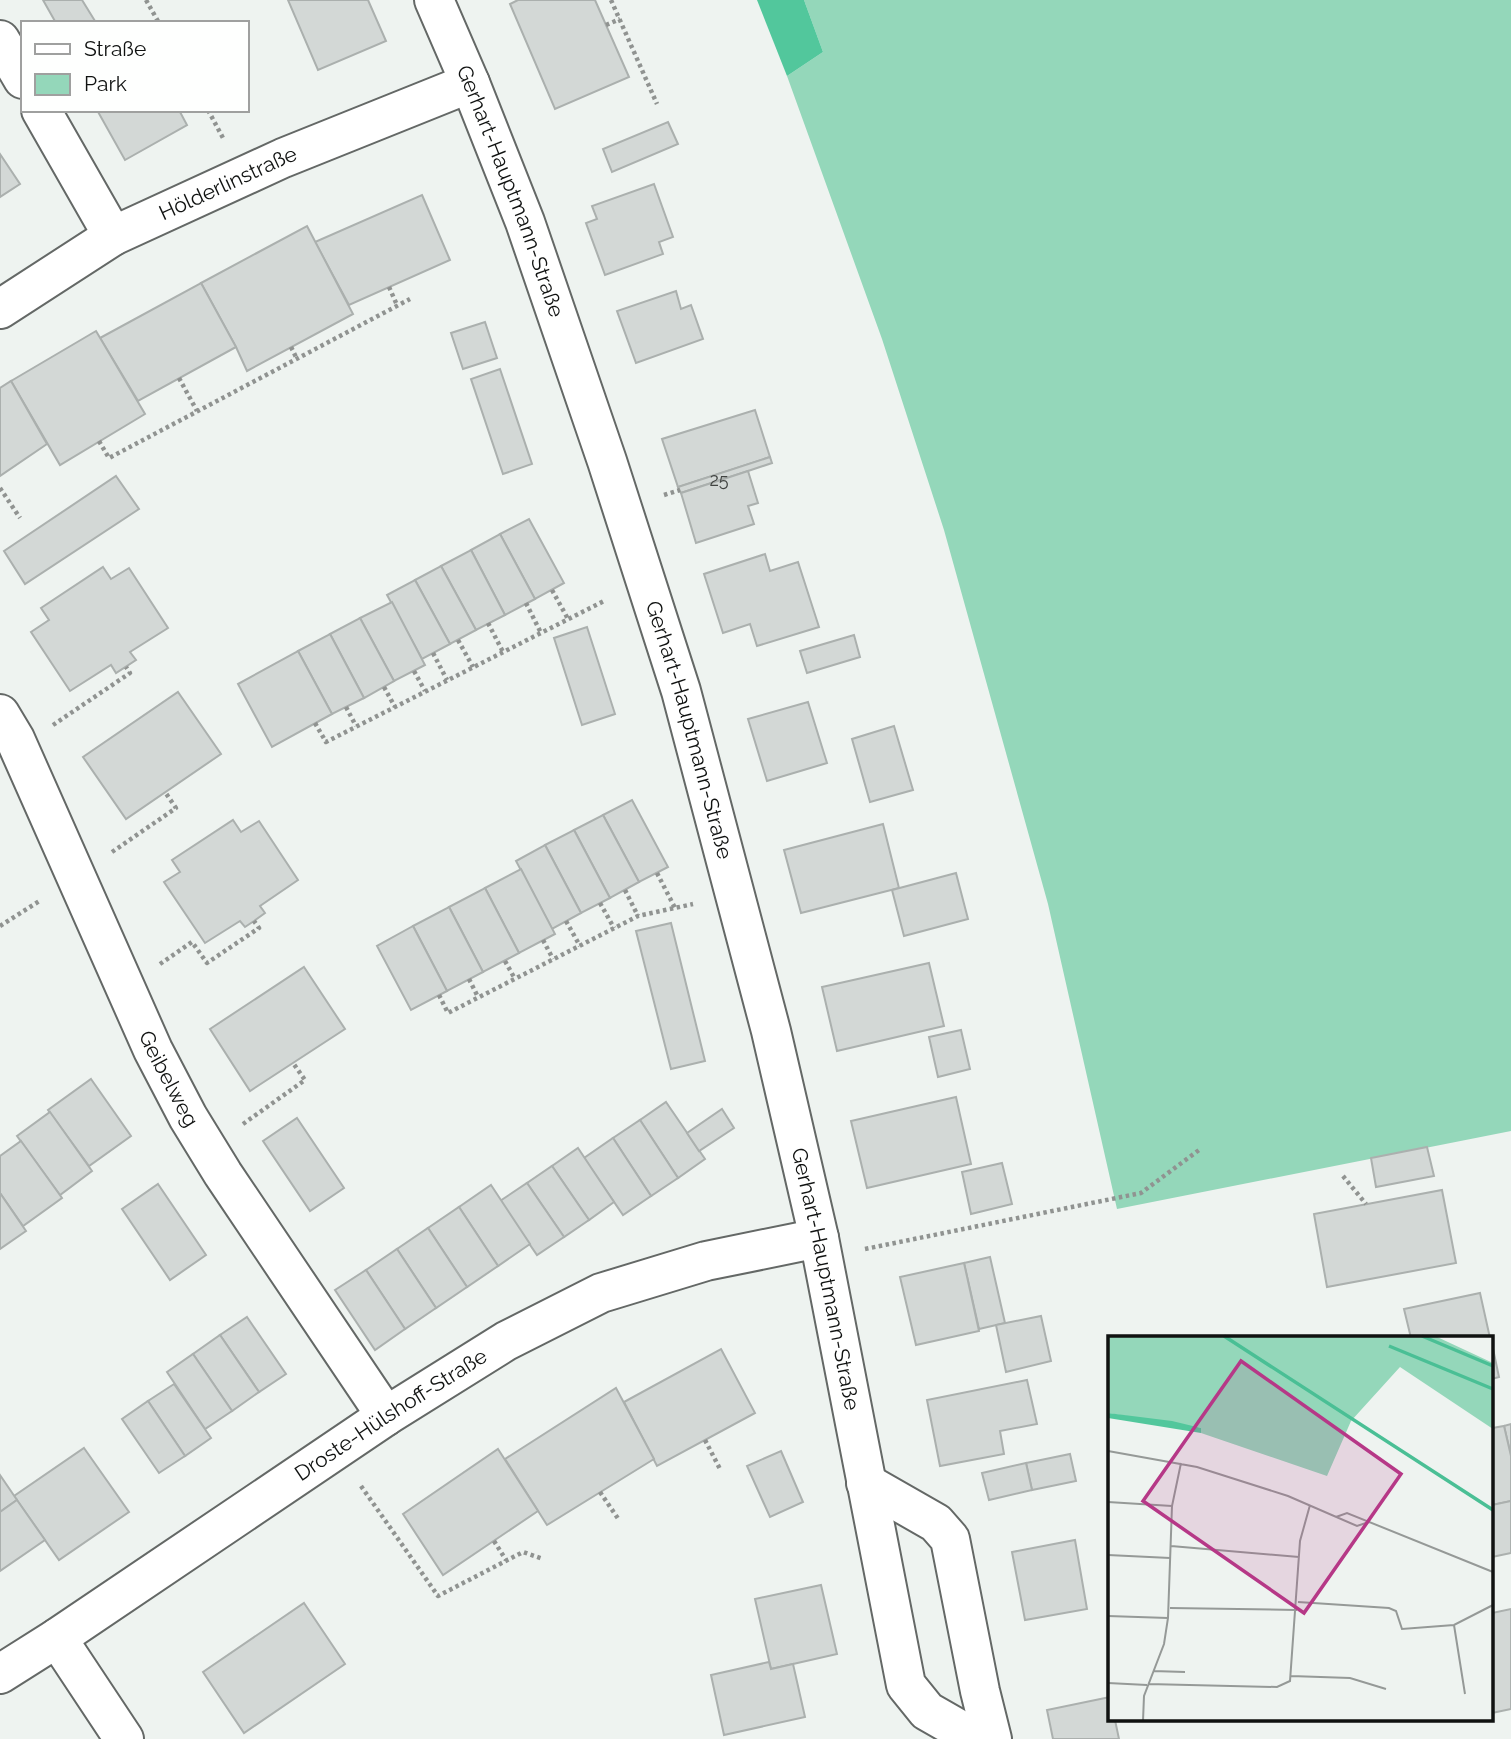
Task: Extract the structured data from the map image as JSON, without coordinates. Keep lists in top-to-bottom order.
{
  "streets": {
    "street": [
      "Hölderlinstraße",
      "Gerhart-Hauptmann-Straße",
      "Geibelweg",
      "Droste-Hülshoff-Straße"
    ]
  },
  "crossings": [
    ["Hölderlinstraße", "Gerhart-Hauptmann-Straße"],
    ["Gerhart-Hauptmann-Straße", "Droste-Hülshoff-Straße"],
    ["Geibelweg", "Droste-Hülshoff-Straße"]
  ],
  "house_numbers": ["25"],
  "legend": ["Straße", "Park"]
}
